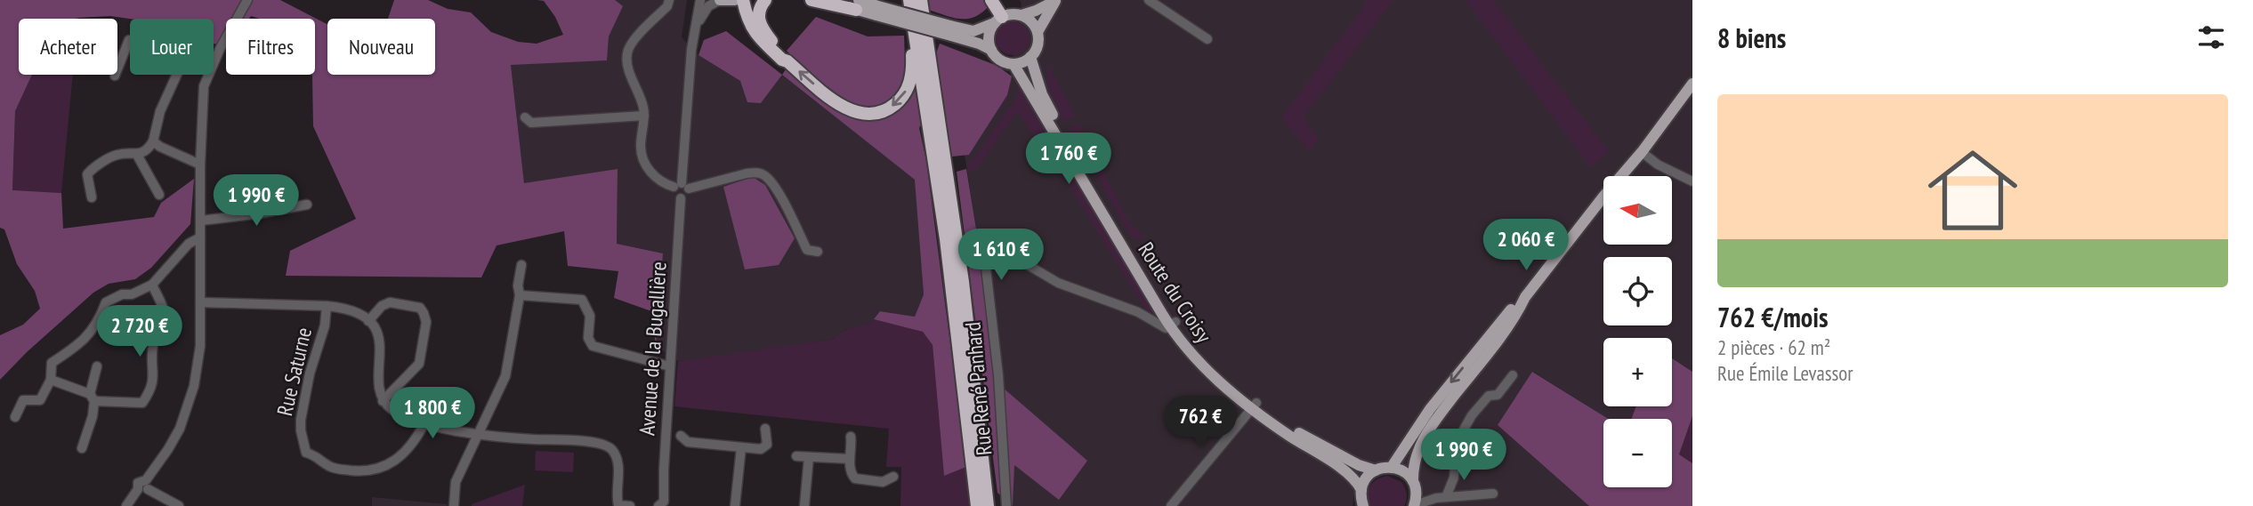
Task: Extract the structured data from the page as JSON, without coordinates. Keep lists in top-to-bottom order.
{
  "streets": {
    "main road": ["Route du Croisy"],
    "street": ["Avenue de la Bugallière", "Rue Saturne", "Rue René Panhard"]
  },
  "crossings": [
    ["Route du Croisy", "Rue René Panhard"]
  ],
  "north": "left",
  "page": {
    "heading": "8 biens",
    "chip": [
      "Acheter",
      "Louer",
      "Filtres",
      "Nouveau"
    ],
    "list": [
      {
        "name": "762 €/mois",
        "note": "2 pièces · 62 m² · Rue Émile Levassor"
      }
    ],
    "price": [
      "1 760 €",
      "1 990 €",
      "2 060 €",
      "1 610 €",
      "2 720 €",
      "1 800 €",
      "762 €",
      "1 990 €"
    ],
    "map_buttons": ["+", "−"]
  }
}
